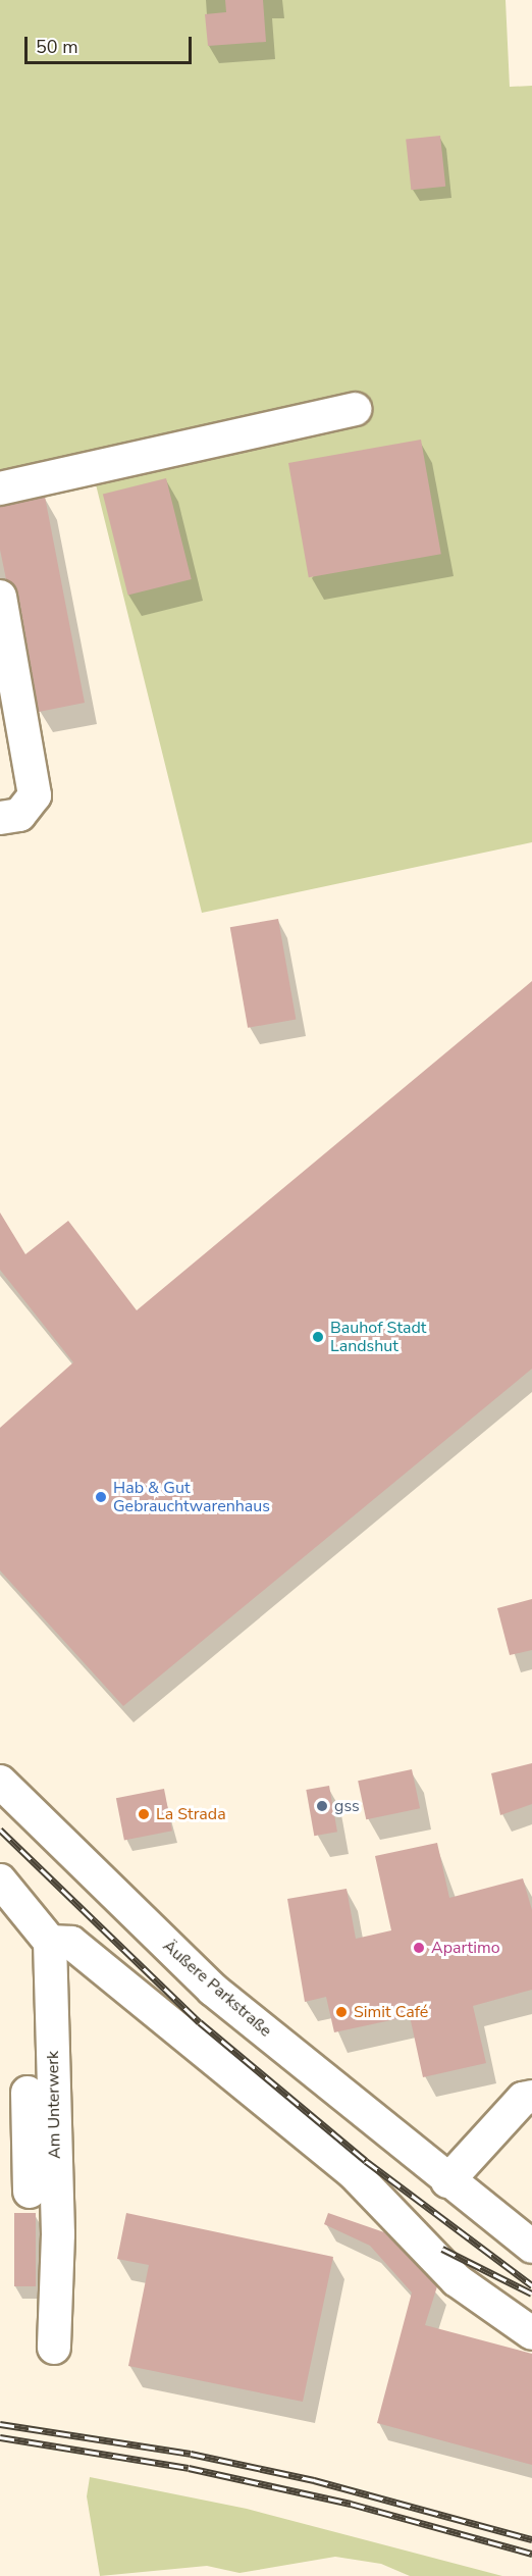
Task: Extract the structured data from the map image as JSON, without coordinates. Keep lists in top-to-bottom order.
{
  "streets": {
    "street": ["Äußere Parkstraße", "Am Unterwerk"]
  },
  "places": [
    "Bauhof Stadt Landshut",
    "Hab & Gut Gebrauchtwarenhaus",
    "gss",
    "La Strada",
    "Apartimo",
    "Simit Café"
  ],
  "scale_bar": "50 m"
}
